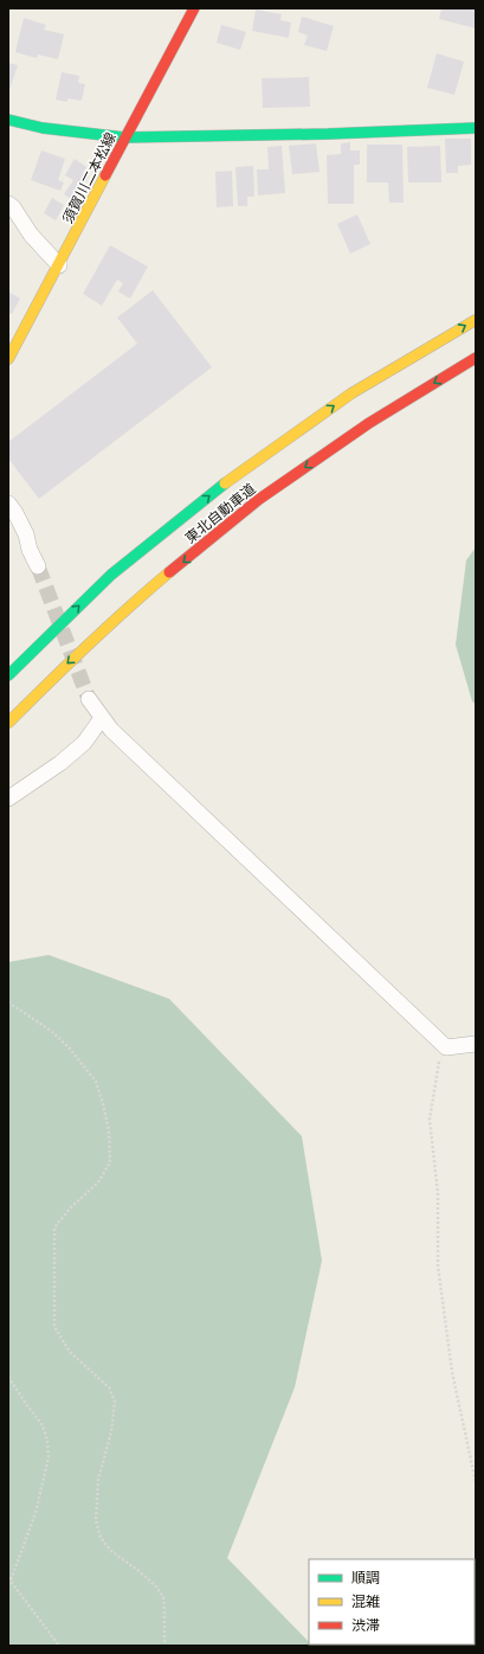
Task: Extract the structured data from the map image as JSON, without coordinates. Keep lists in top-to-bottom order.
{
  "streets": {
    "main road": ["須賀川二本松線", "東北自動車道"]
  },
  "legend": ["順調", "混雑", "渋滞"]
}
